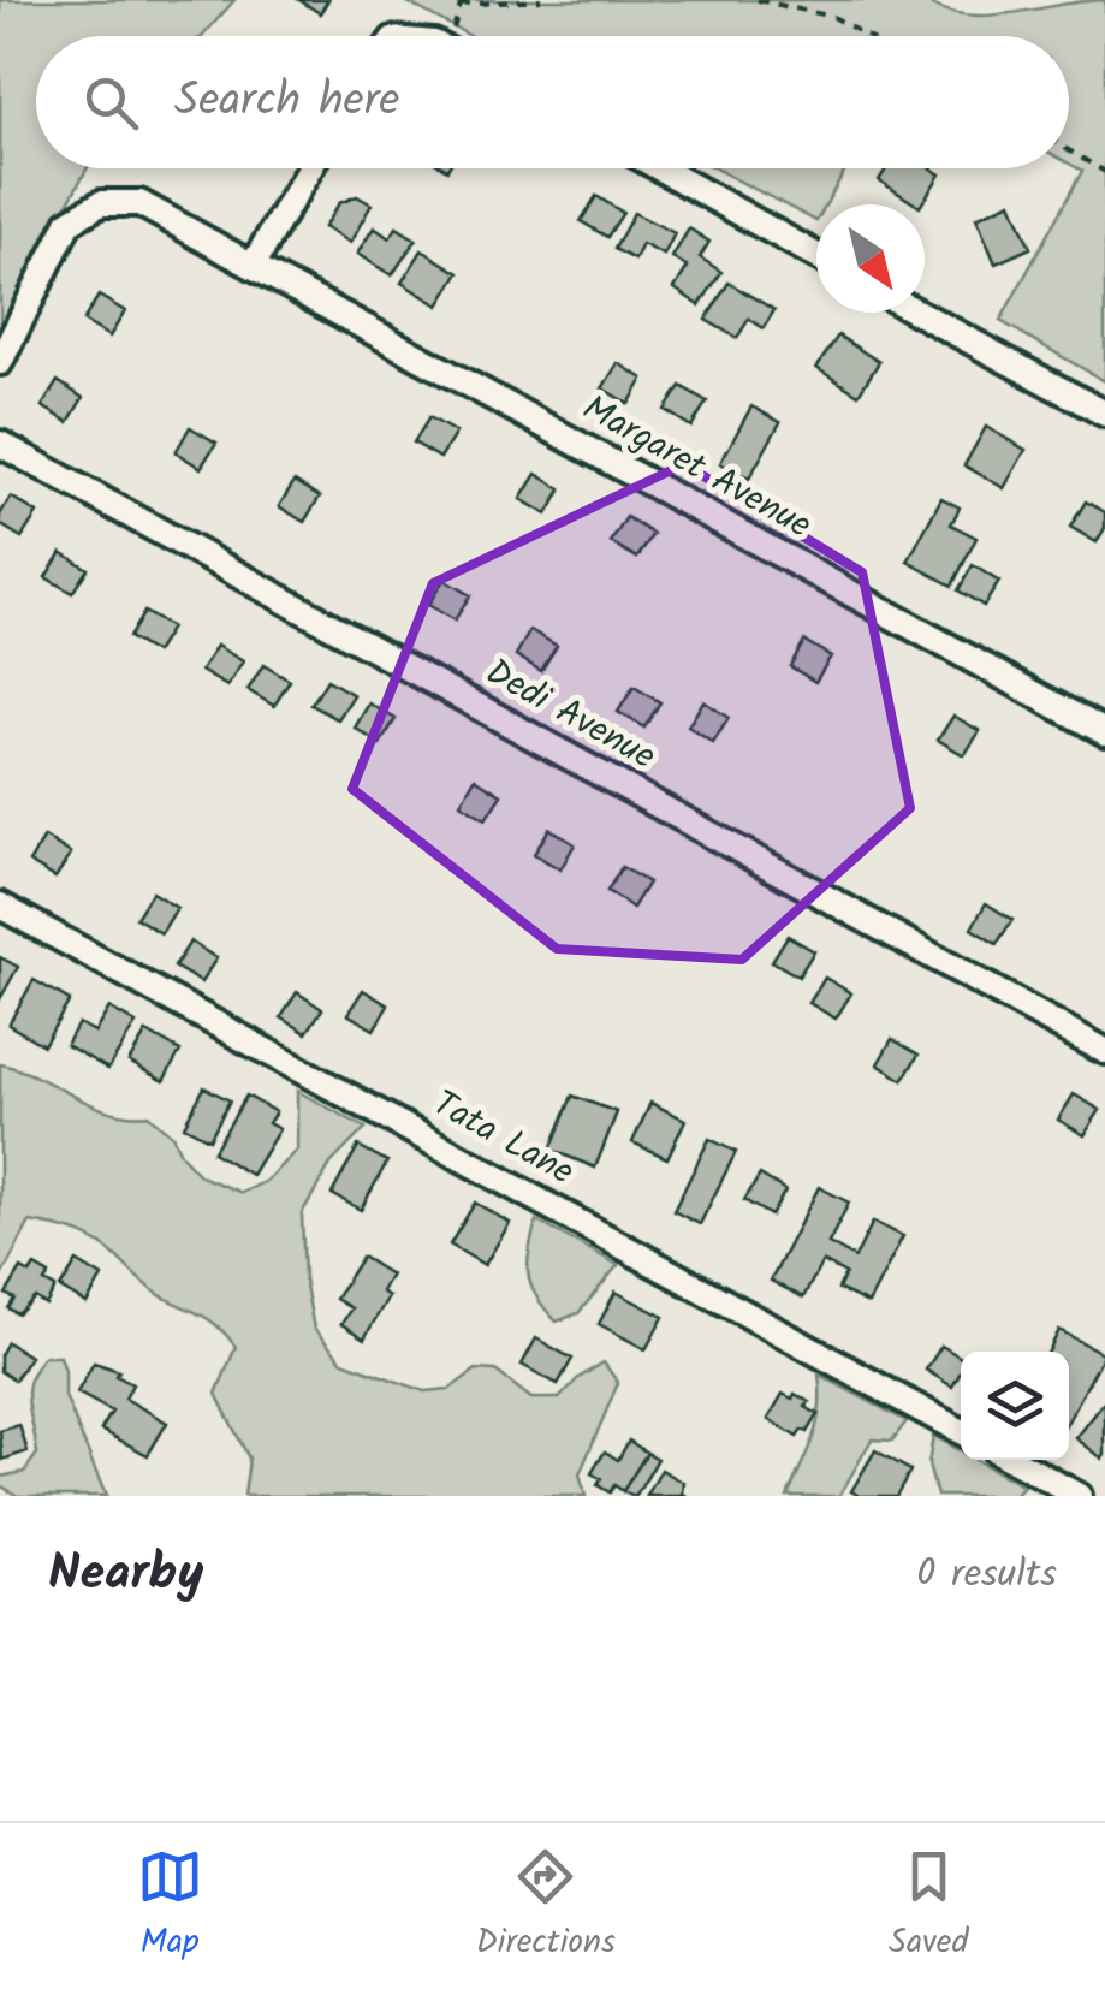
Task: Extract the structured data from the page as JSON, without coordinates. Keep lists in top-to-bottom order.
{
  "streets": {
    "street": ["Margaret Avenue", "Dedi Avenue", "Tata Lane"]
  },
  "north": "bottom right",
  "page": {
    "search": "Search here",
    "heading": ["Nearby", "0 results"],
    "nav": ["Map", "Directions", "Saved"]
  }
}
